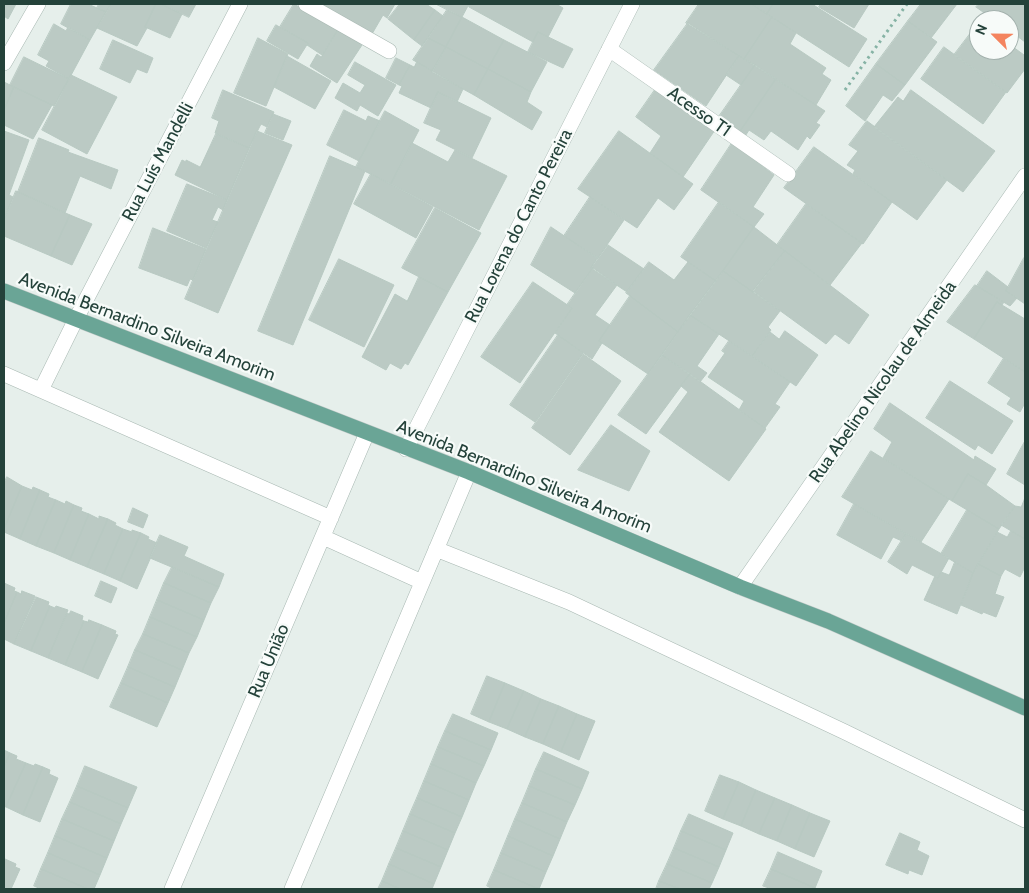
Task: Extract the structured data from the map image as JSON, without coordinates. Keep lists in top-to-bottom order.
{
  "streets": {
    "main road": ["Avenida Bernardino Silveira Amorim"],
    "street": [
      "Acesso T1",
      "Rua Luís Mandelli",
      "Rua Lorena do Canto Pereira",
      "Rua Abelino Nicolau de Almeida",
      "Rua União"
    ]
  },
  "crossings": [
    ["Acesso T1", "Rua Lorena do Canto Pereira"],
    ["Rua Luís Mandelli", "Avenida Bernardino Silveira Amorim"],
    ["Rua Lorena do Canto Pereira", "Avenida Bernardino Silveira Amorim"],
    ["Avenida Bernardino Silveira Amorim", "Rua Abelino Nicolau de Almeida"],
    ["Avenida Bernardino Silveira Amorim", "Rua União"]
  ],
  "north": "top left"
}
